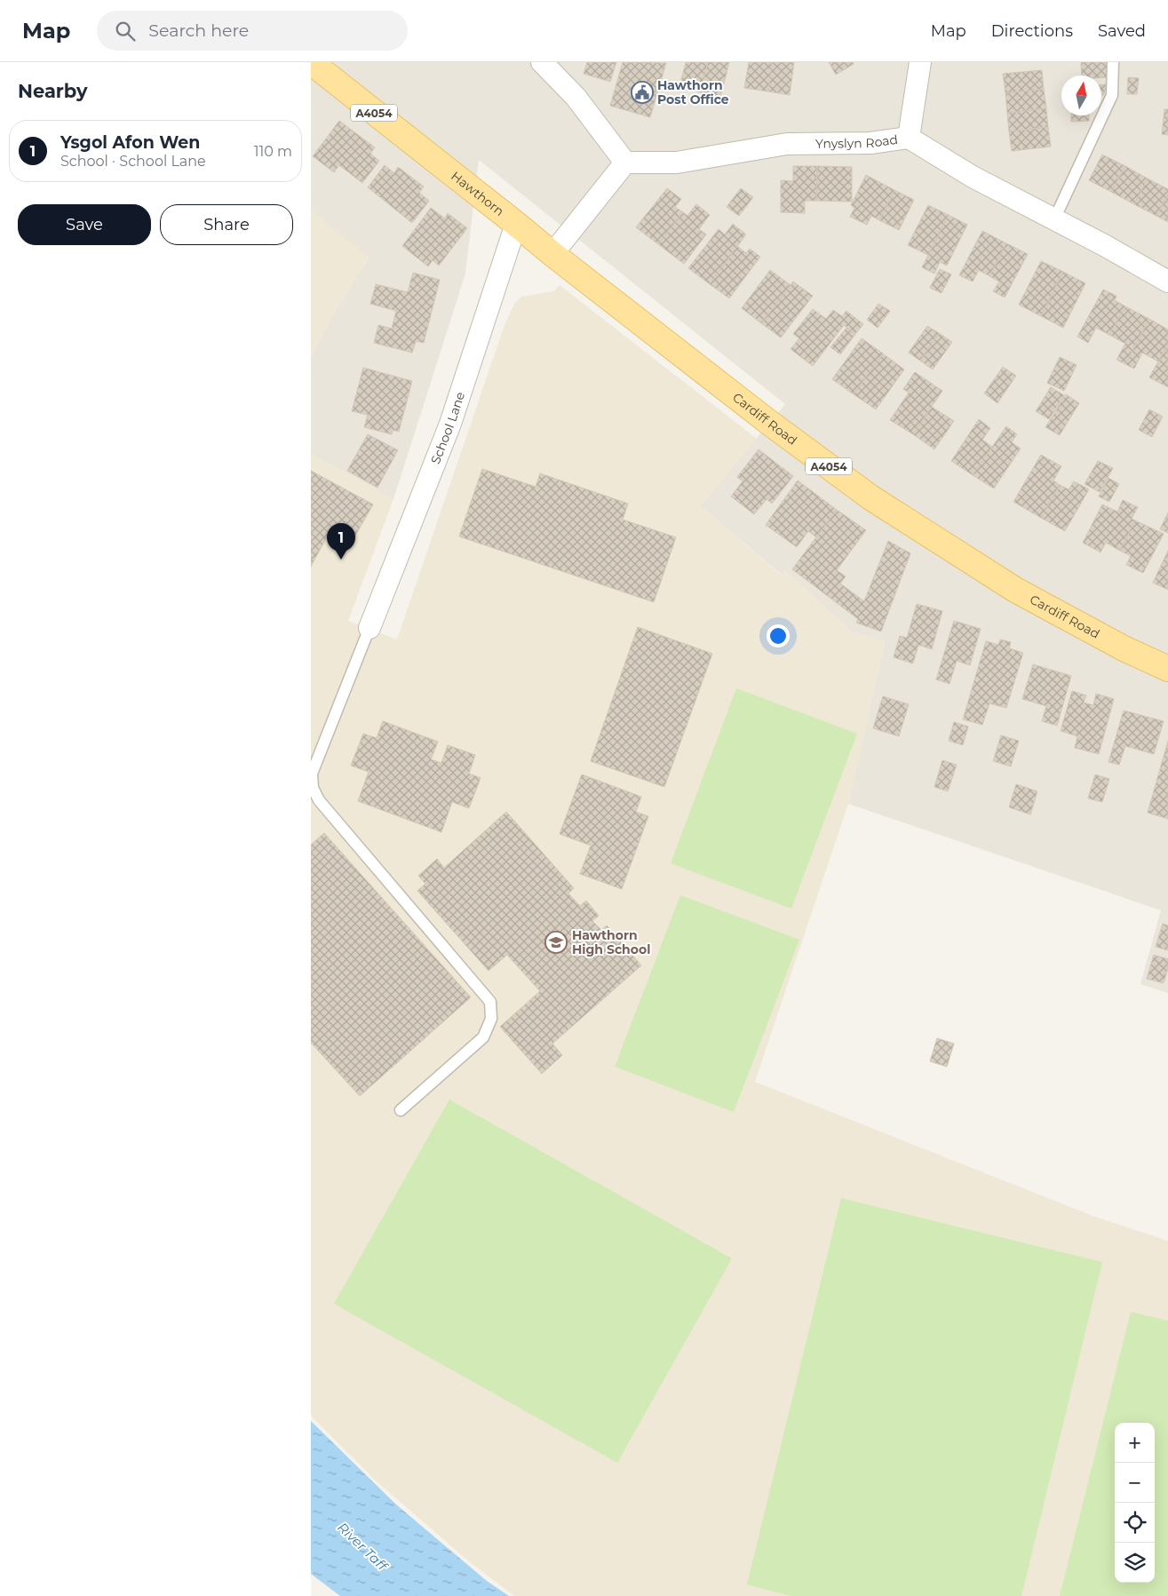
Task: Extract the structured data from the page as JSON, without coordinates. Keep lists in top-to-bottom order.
{
  "streets": {
    "main road": ["A4054", "Hawthorn", "Cardiff Road"],
    "street": ["Ynyslyn Road", "School Lane"]
  },
  "crossings": [
    ["Hawthorn", "Cardiff Road"],
    ["Hawthorn", "School Lane"],
    ["Cardiff Road", "School Lane"]
  ],
  "water": ["River Taff"],
  "places": {
    "public building": ["Hawthorn Post Office"],
    "school or university": ["Hawthorn High School"]
  },
  "north": "top",
  "page": {
    "header": "Map",
    "search": "Search here",
    "nav": ["Map", "Directions", "Saved"],
    "heading": "Nearby",
    "list": [
      {
        "mark": "1",
        "name": "Ysgol Afon Wen",
        "note": "School · School Lane",
        "value": "110 m"
      }
    ],
    "buttons": ["Save", "Share"],
    "pins": "1",
    "map_buttons": ["+", "−"]
  }
}
